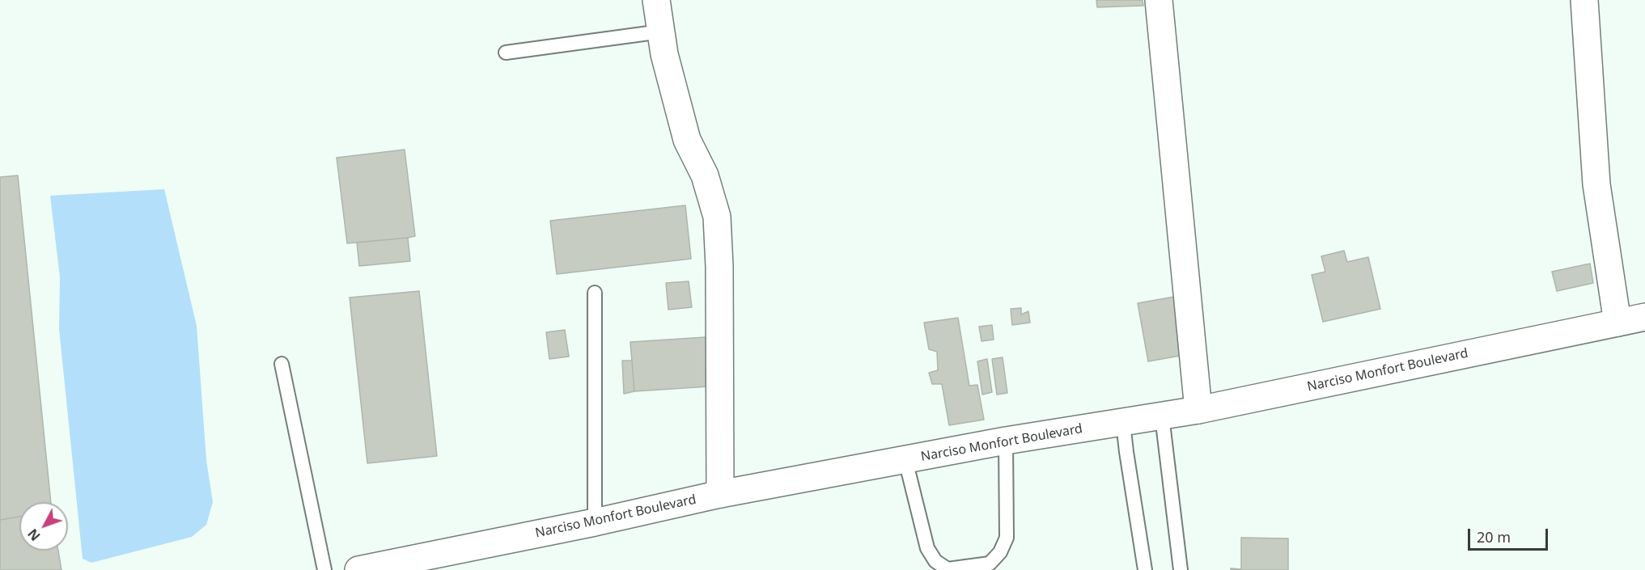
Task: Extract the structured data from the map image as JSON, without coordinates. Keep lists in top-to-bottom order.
{
  "streets": {
    "main road": ["Narciso Monfort Boulevard"]
  },
  "scale_bar": "20 m",
  "north": "bottom left"
}
